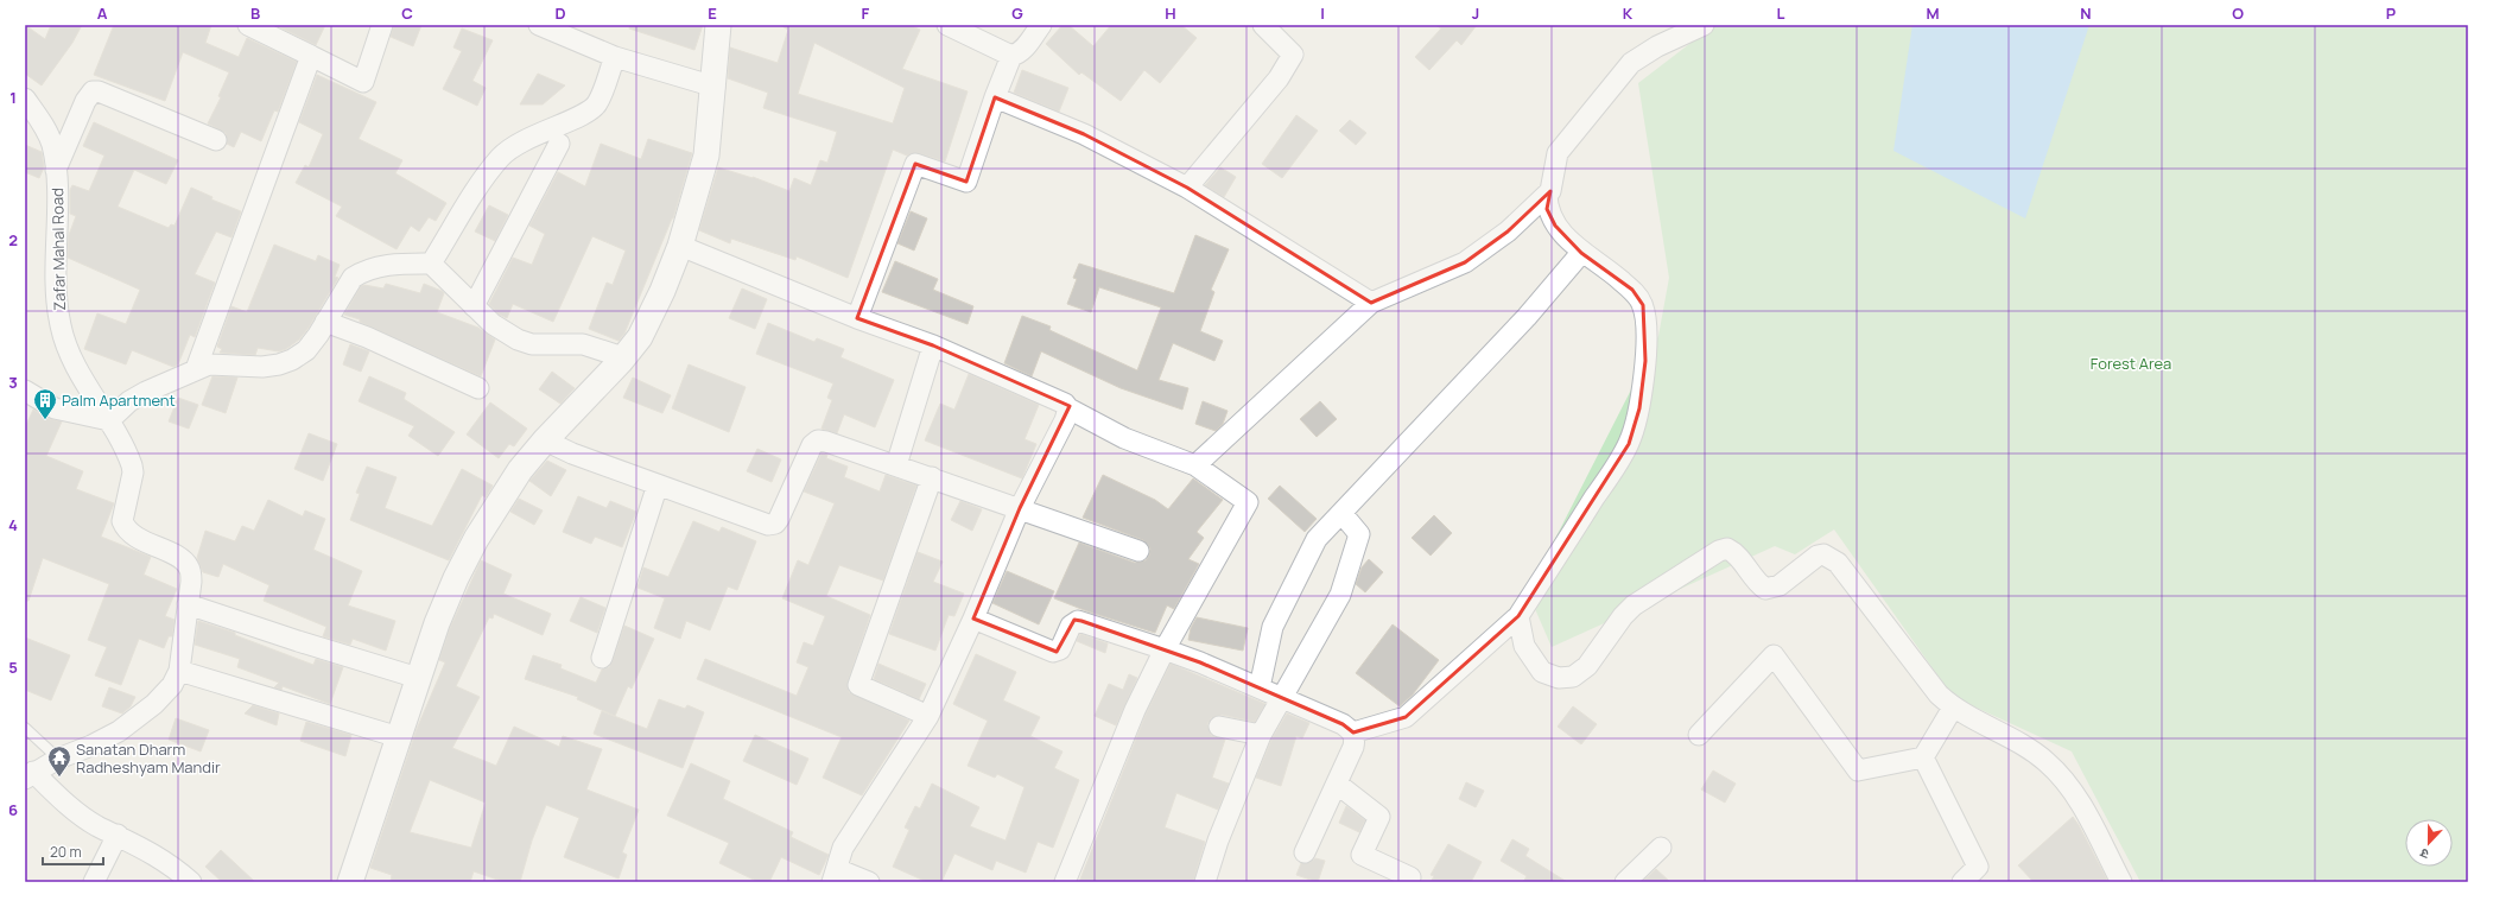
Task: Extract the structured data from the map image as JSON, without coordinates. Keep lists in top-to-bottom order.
{
  "streets": {
    "street": ["Zafar Mahal Road"]
  },
  "parks": ["Forest Area"],
  "places": {
    "building": ["Palm Apartment"],
    "temple": ["Sanatan Dharm Radheshyam Mandir"]
  },
  "scale_bar": "20 m",
  "north": "bottom",
  "grid": {
    "columns": [
      "A",
      "B",
      "C",
      "D",
      "E",
      "F",
      "G",
      "H",
      "I",
      "J",
      "K",
      "L",
      "M",
      "N",
      "O",
      "P"
    ],
    "rows": [
      "1",
      "2",
      "3",
      "4",
      "5",
      "6"
    ]
  }
}
